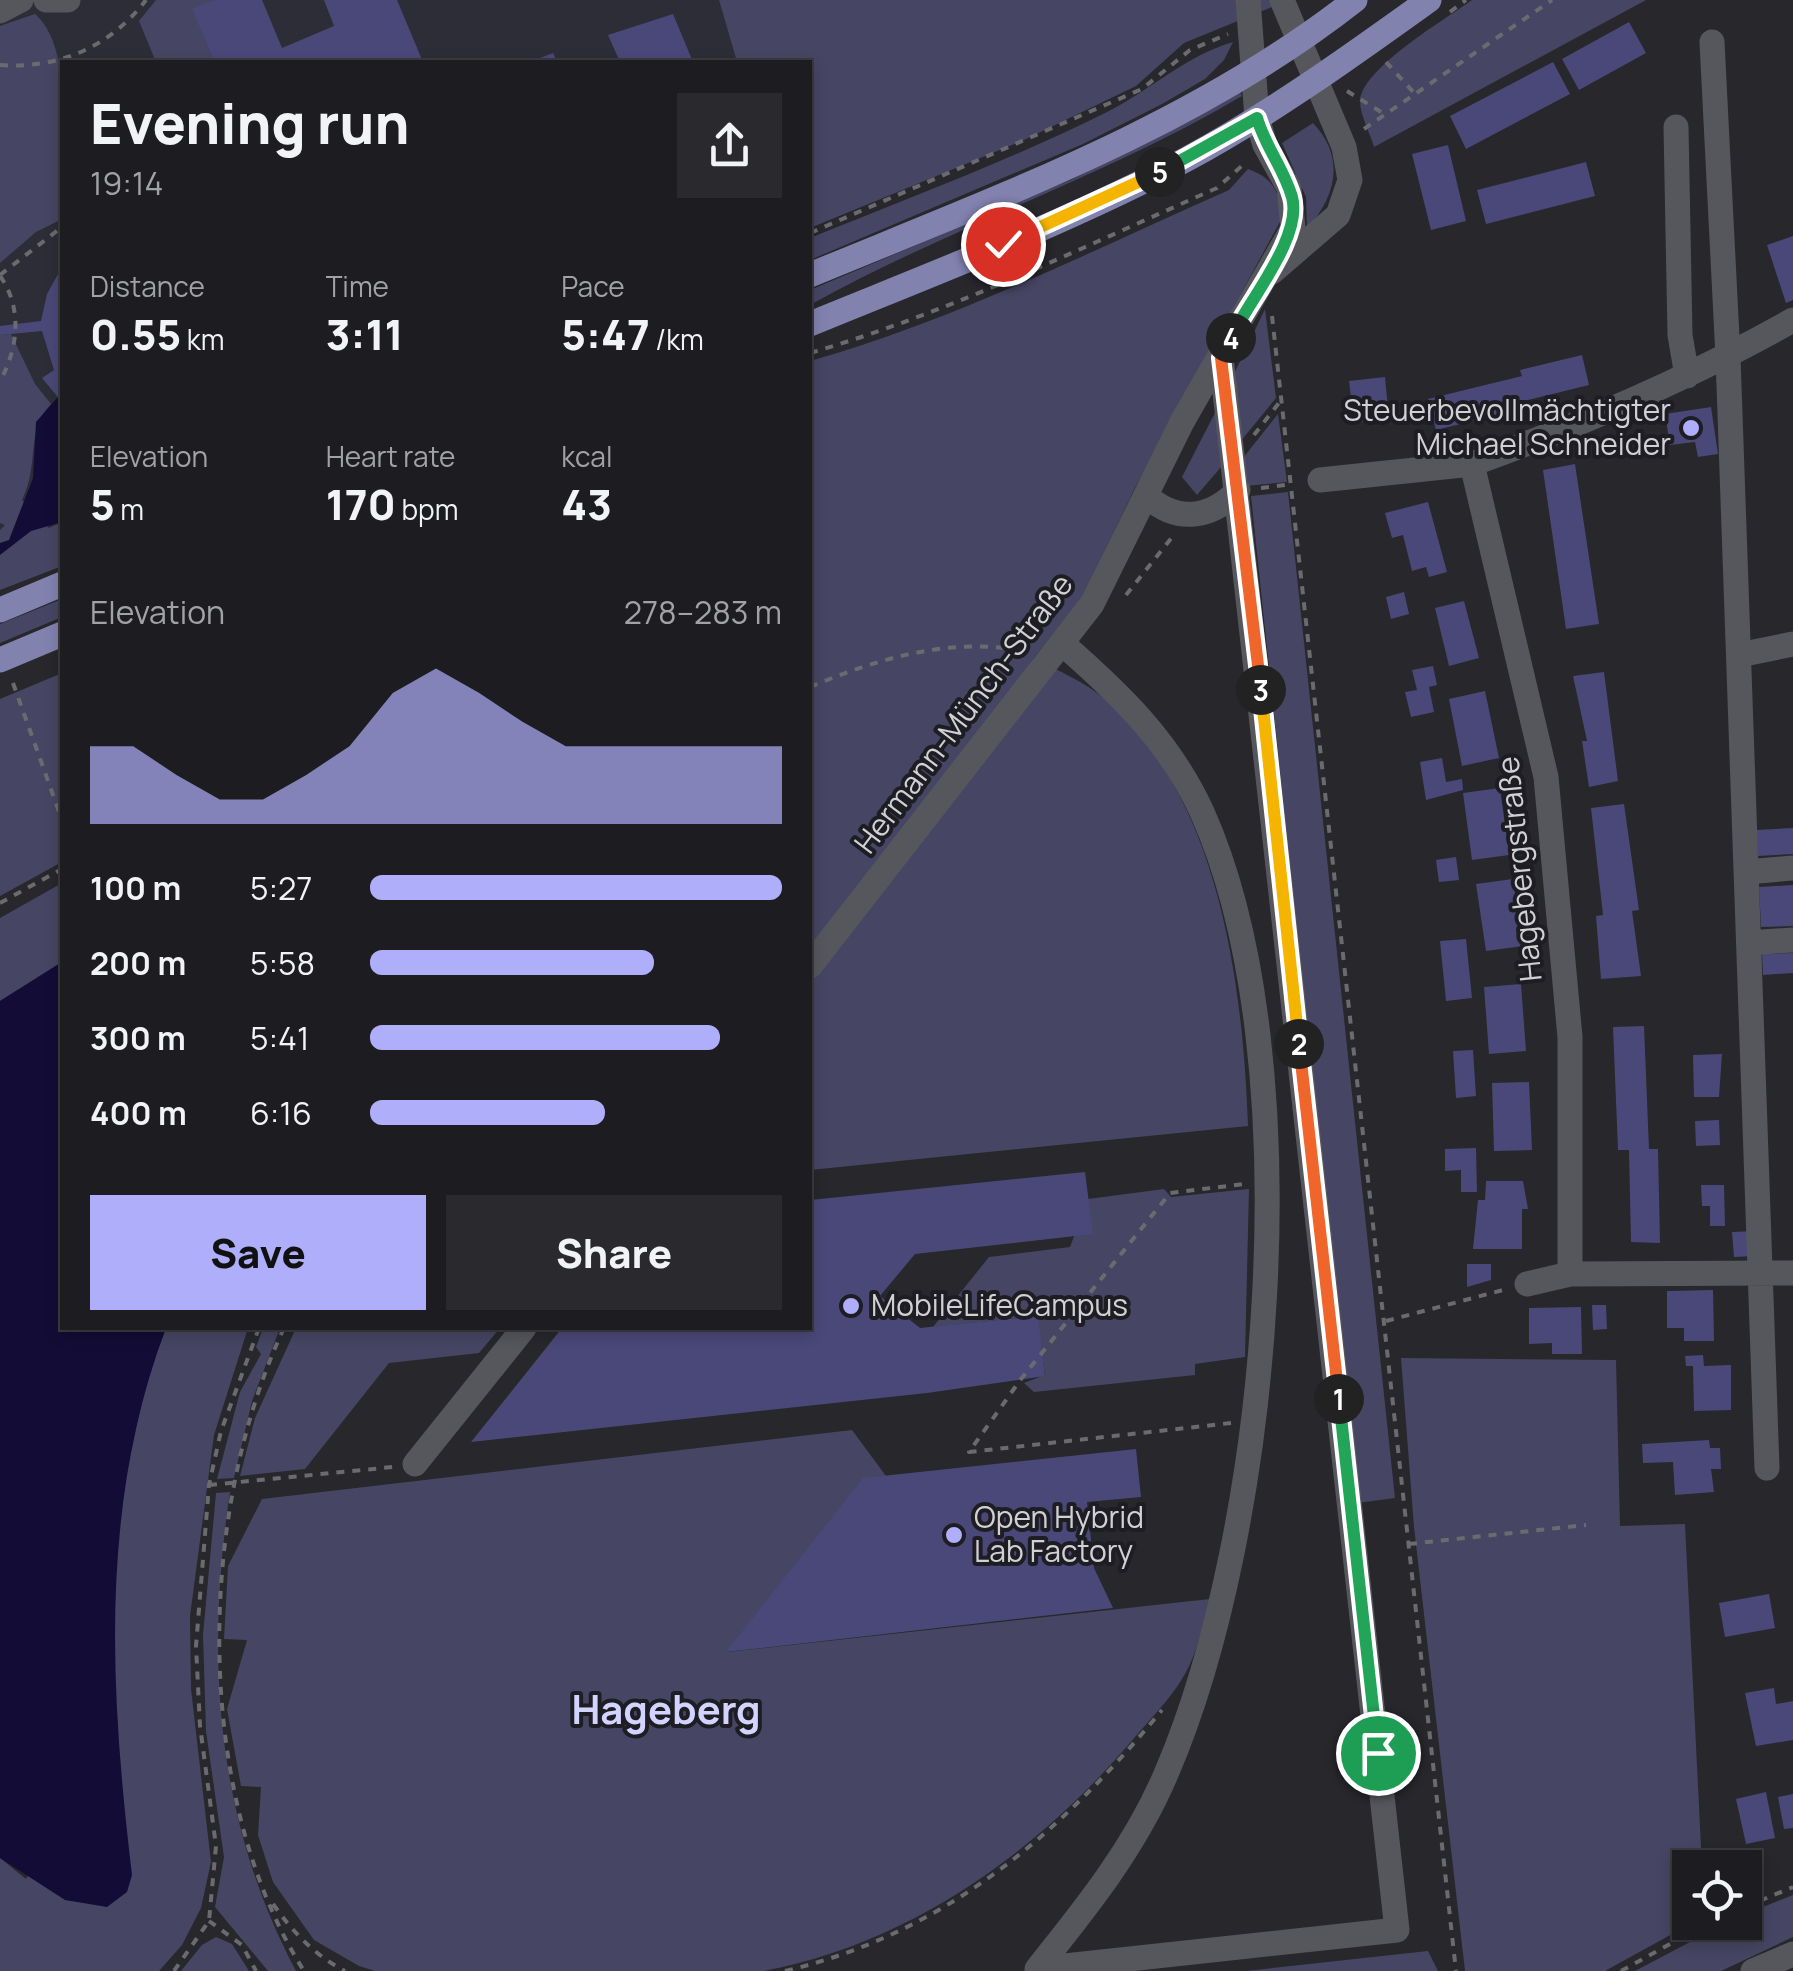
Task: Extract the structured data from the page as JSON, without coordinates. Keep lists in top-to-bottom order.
{
  "streets": {
    "street": ["Hermann-Münch-Straße", "Hagebergstraße"]
  },
  "districts": ["Hageberg"],
  "places": ["Steuerbevollmächtigter Michael Schneider", "MobileLifeCampus", "Open Hybrid Lab Factory"],
  "page": {
    "heading": ["Evening run", "19:14"],
    "pins": [
      "5",
      "4",
      "3",
      "2",
      "1"
    ],
    "stats": [
      ["Distance", "0.55 km"],
      ["Time", "3:11"],
      ["Pace", "5:47 /km"],
      ["Elevation", "5 m"],
      ["Heart rate", "170 bpm"],
      ["kcal", "43"]
    ],
    "chart": ["Elevation", "278–283 m"],
    "list": [
      {
        "name": "100 m",
        "note": "5:27"
      },
      {
        "name": "200 m",
        "note": "5:58"
      },
      {
        "name": "300 m",
        "note": "5:41"
      },
      {
        "name": "400 m",
        "note": "6:16"
      }
    ],
    "buttons": ["Save", "Share"]
  }
}
